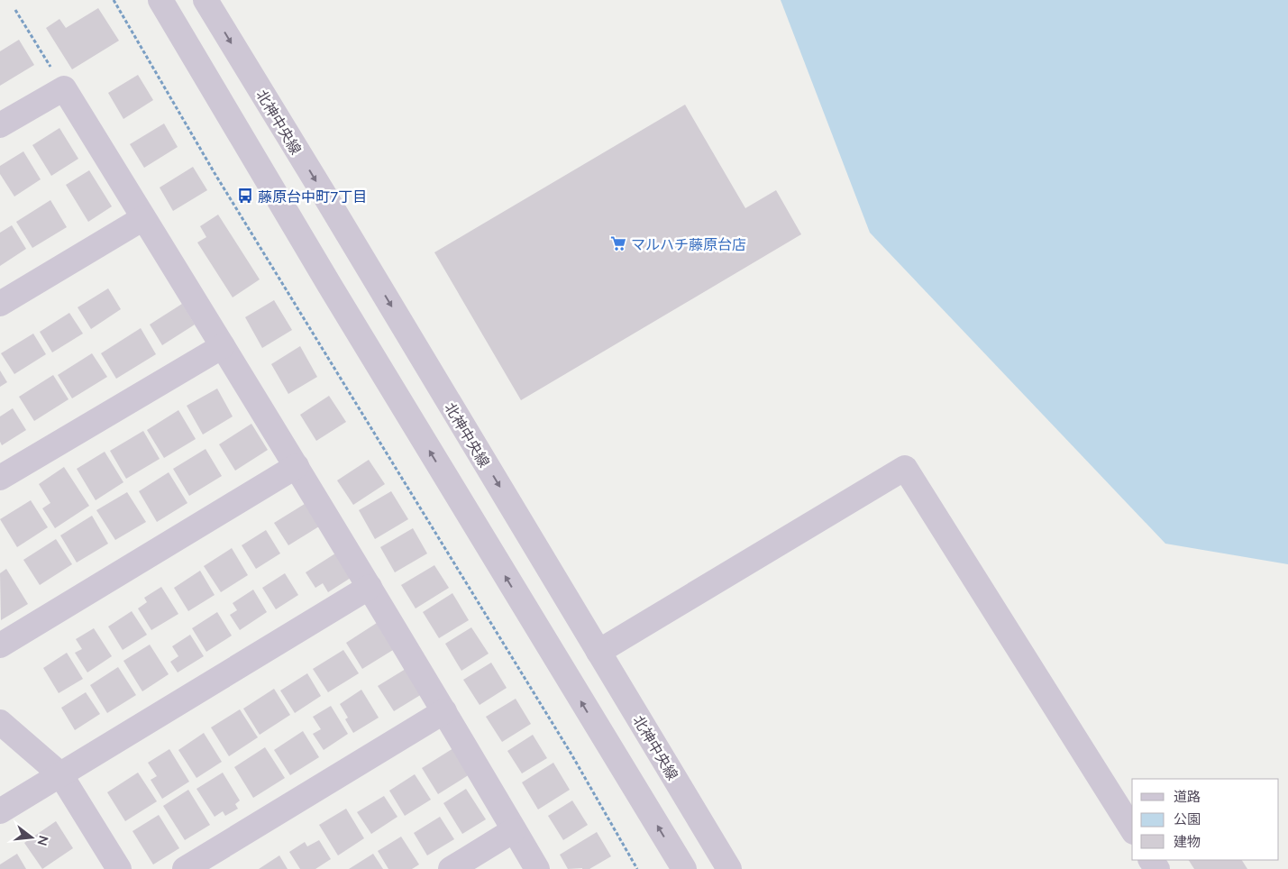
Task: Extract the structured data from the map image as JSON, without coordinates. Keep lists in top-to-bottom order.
{
  "streets": {
    "street": ["北神中央線"]
  },
  "places": {
    "bus stop": ["藤原台中町7丁目"],
    "supermarket": ["マルハチ藤原台店"]
  },
  "legend": ["道路", "公園", "建物"],
  "north": "right"
}
